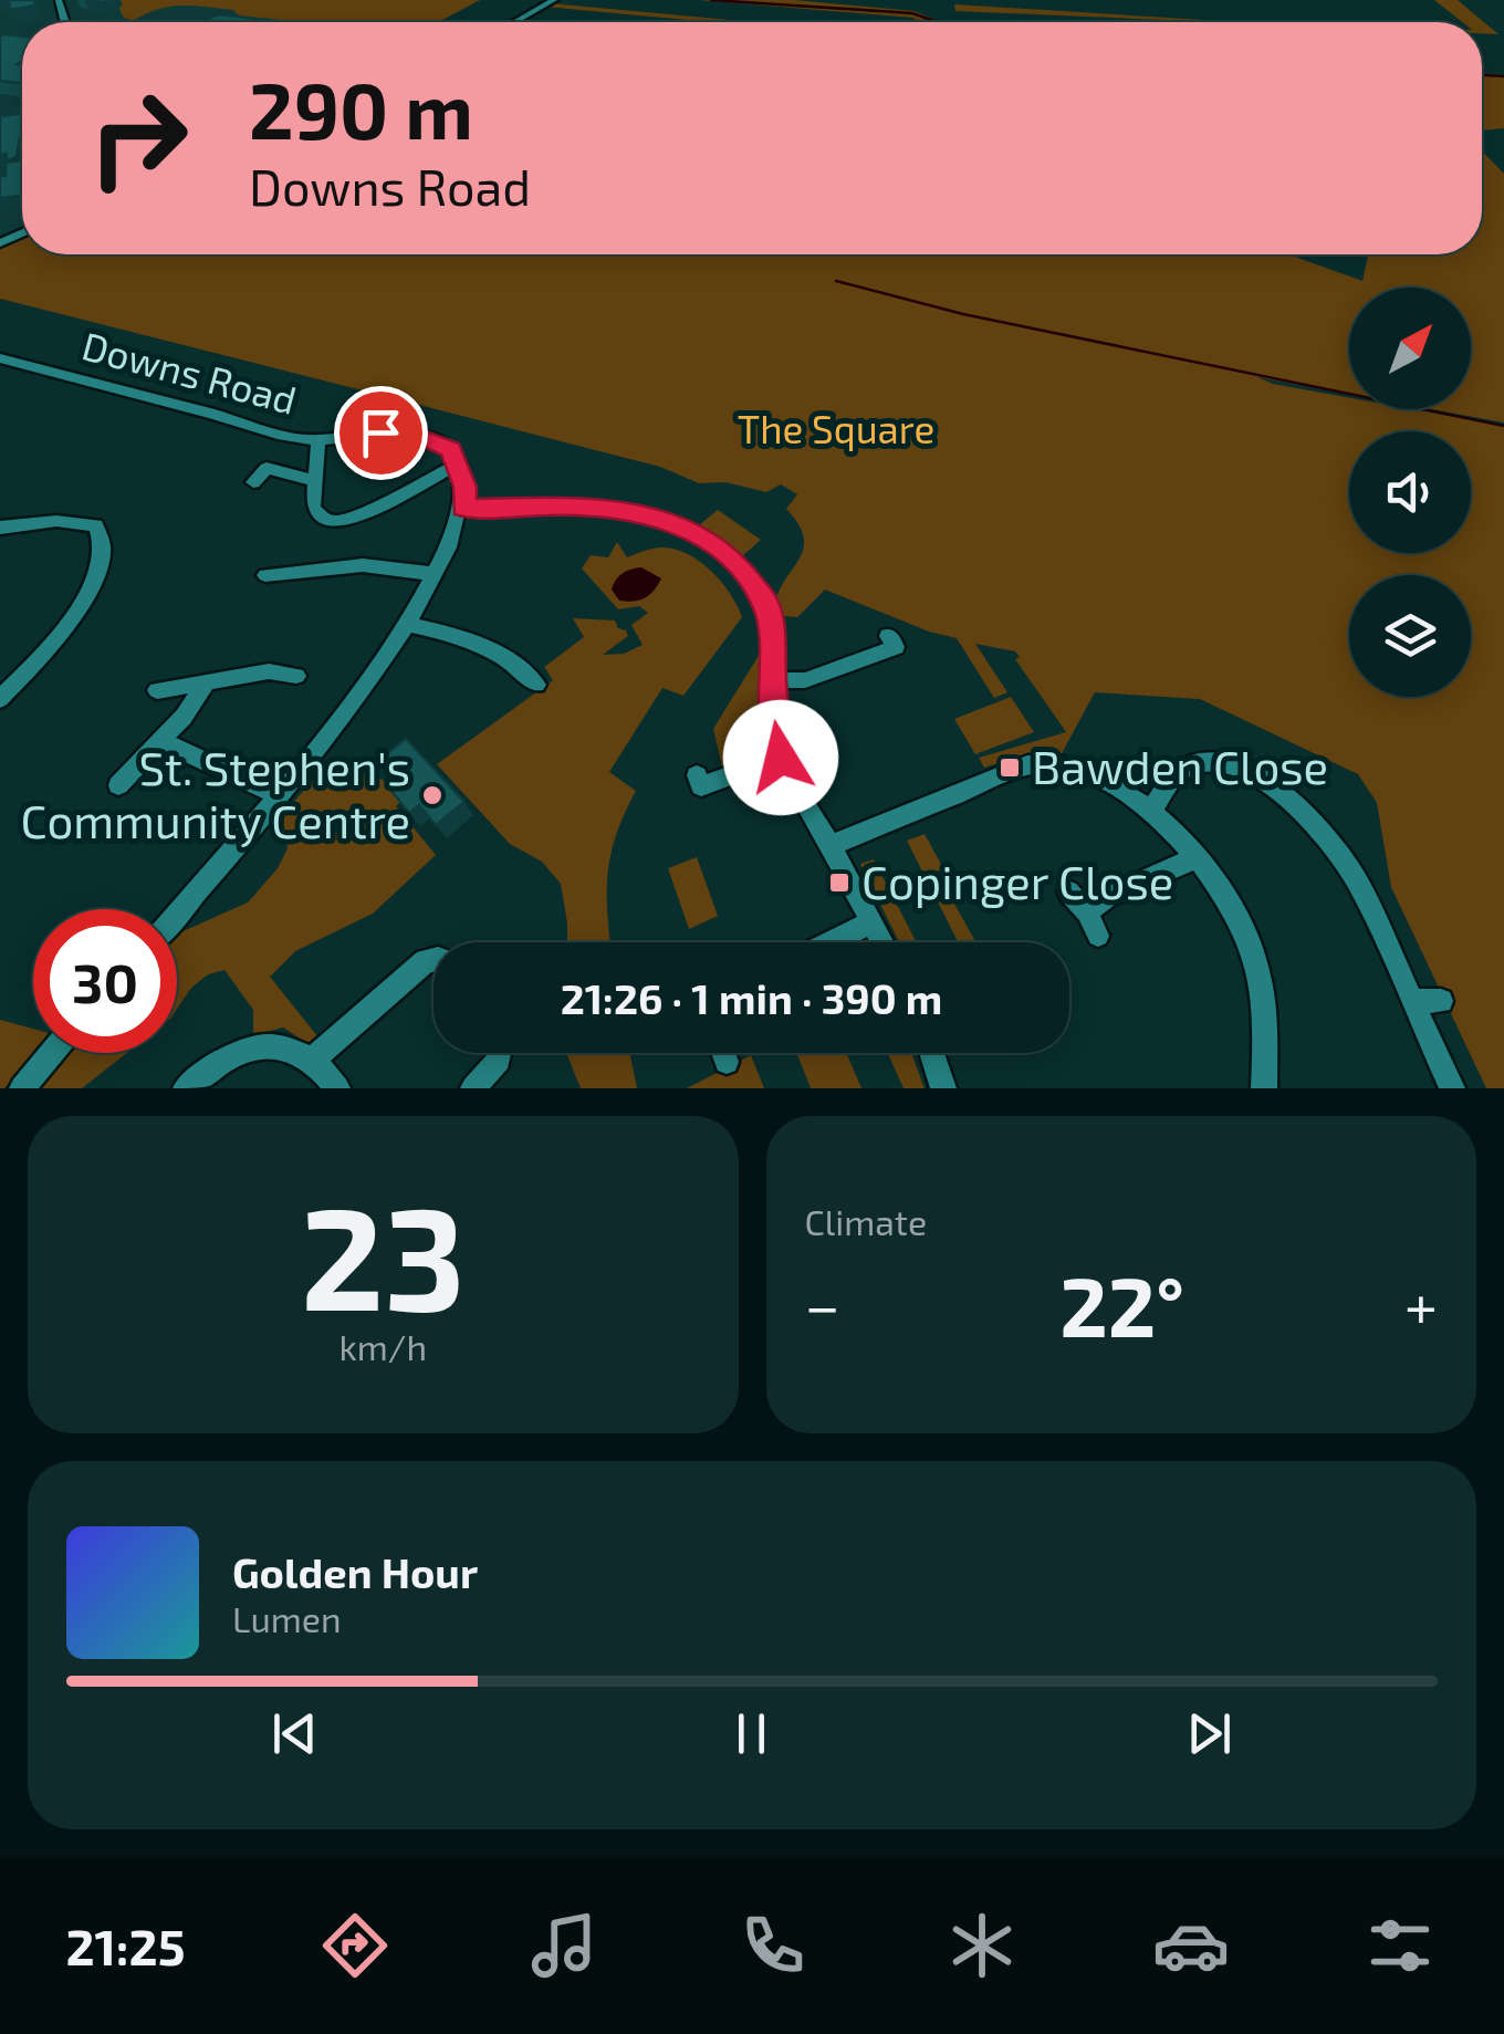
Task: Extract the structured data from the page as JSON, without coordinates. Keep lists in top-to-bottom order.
{
  "streets": {
    "street": ["Downs Road"]
  },
  "parks": ["The Square"],
  "places": {
    "transit": ["Bawden Close", "Copinger Close"],
    "other": ["St. Stephen's Community Centre"]
  },
  "north": "top right",
  "page": {
    "turn": ["290 m", "Downs Road"],
    "limit": "30",
    "trip": "21:26 · 1 min · 390 m",
    "tile": [
      ["23", "km/h"],
      "Climate"
    ],
    "heat": ["−", "22°", "+"],
    "song": ["Golden Hour", "Lumen"],
    "tabs": "21:25"
  }
}
